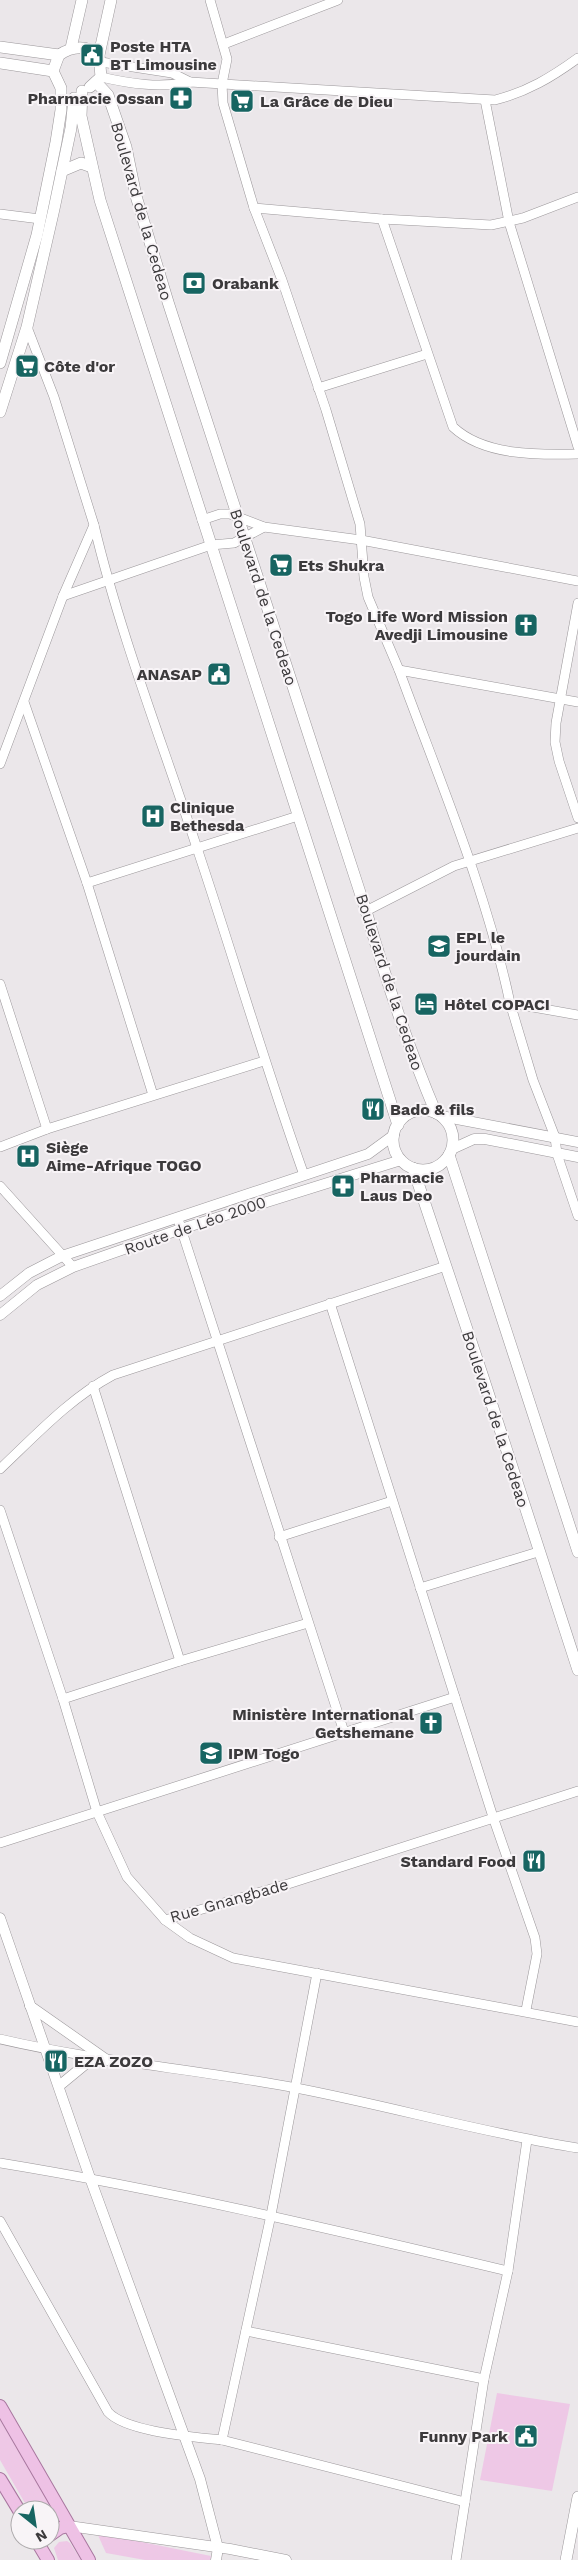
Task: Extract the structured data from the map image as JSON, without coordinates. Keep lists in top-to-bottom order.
{
  "streets": {
    "main road": ["Boulevard de la Cedeao"],
    "street": ["Route de Léo 2000", "Rue Gnangbade"]
  },
  "crossings": [
    ["Boulevard de la Cedeao", "Route de Léo 2000"]
  ],
  "places": {
    "public building": ["Poste HTA BT Limousine", "ANASAP", "Funny Park"],
    "pharmacy": ["Pharmacie Ossan", "Pharmacie Laus Deo"],
    "supermarket": ["La Grâce de Dieu", "Côte d'or", "Ets Shukra"],
    "bank": ["Orabank"],
    "church": ["Togo Life Word Mission Avedji Limousine", "Ministère International Getshemane"],
    "hospital": ["Clinique Bethesda", "Siège Aime-Afrique TOGO"],
    "school or university": ["EPL le jourdain", "IPM Togo"],
    "hotel": ["Hôtel COPACI"],
    "restaurant": ["Bado & fils", "Standard Food", "EZA ZOZO"]
  },
  "north": "bottom right"
}
